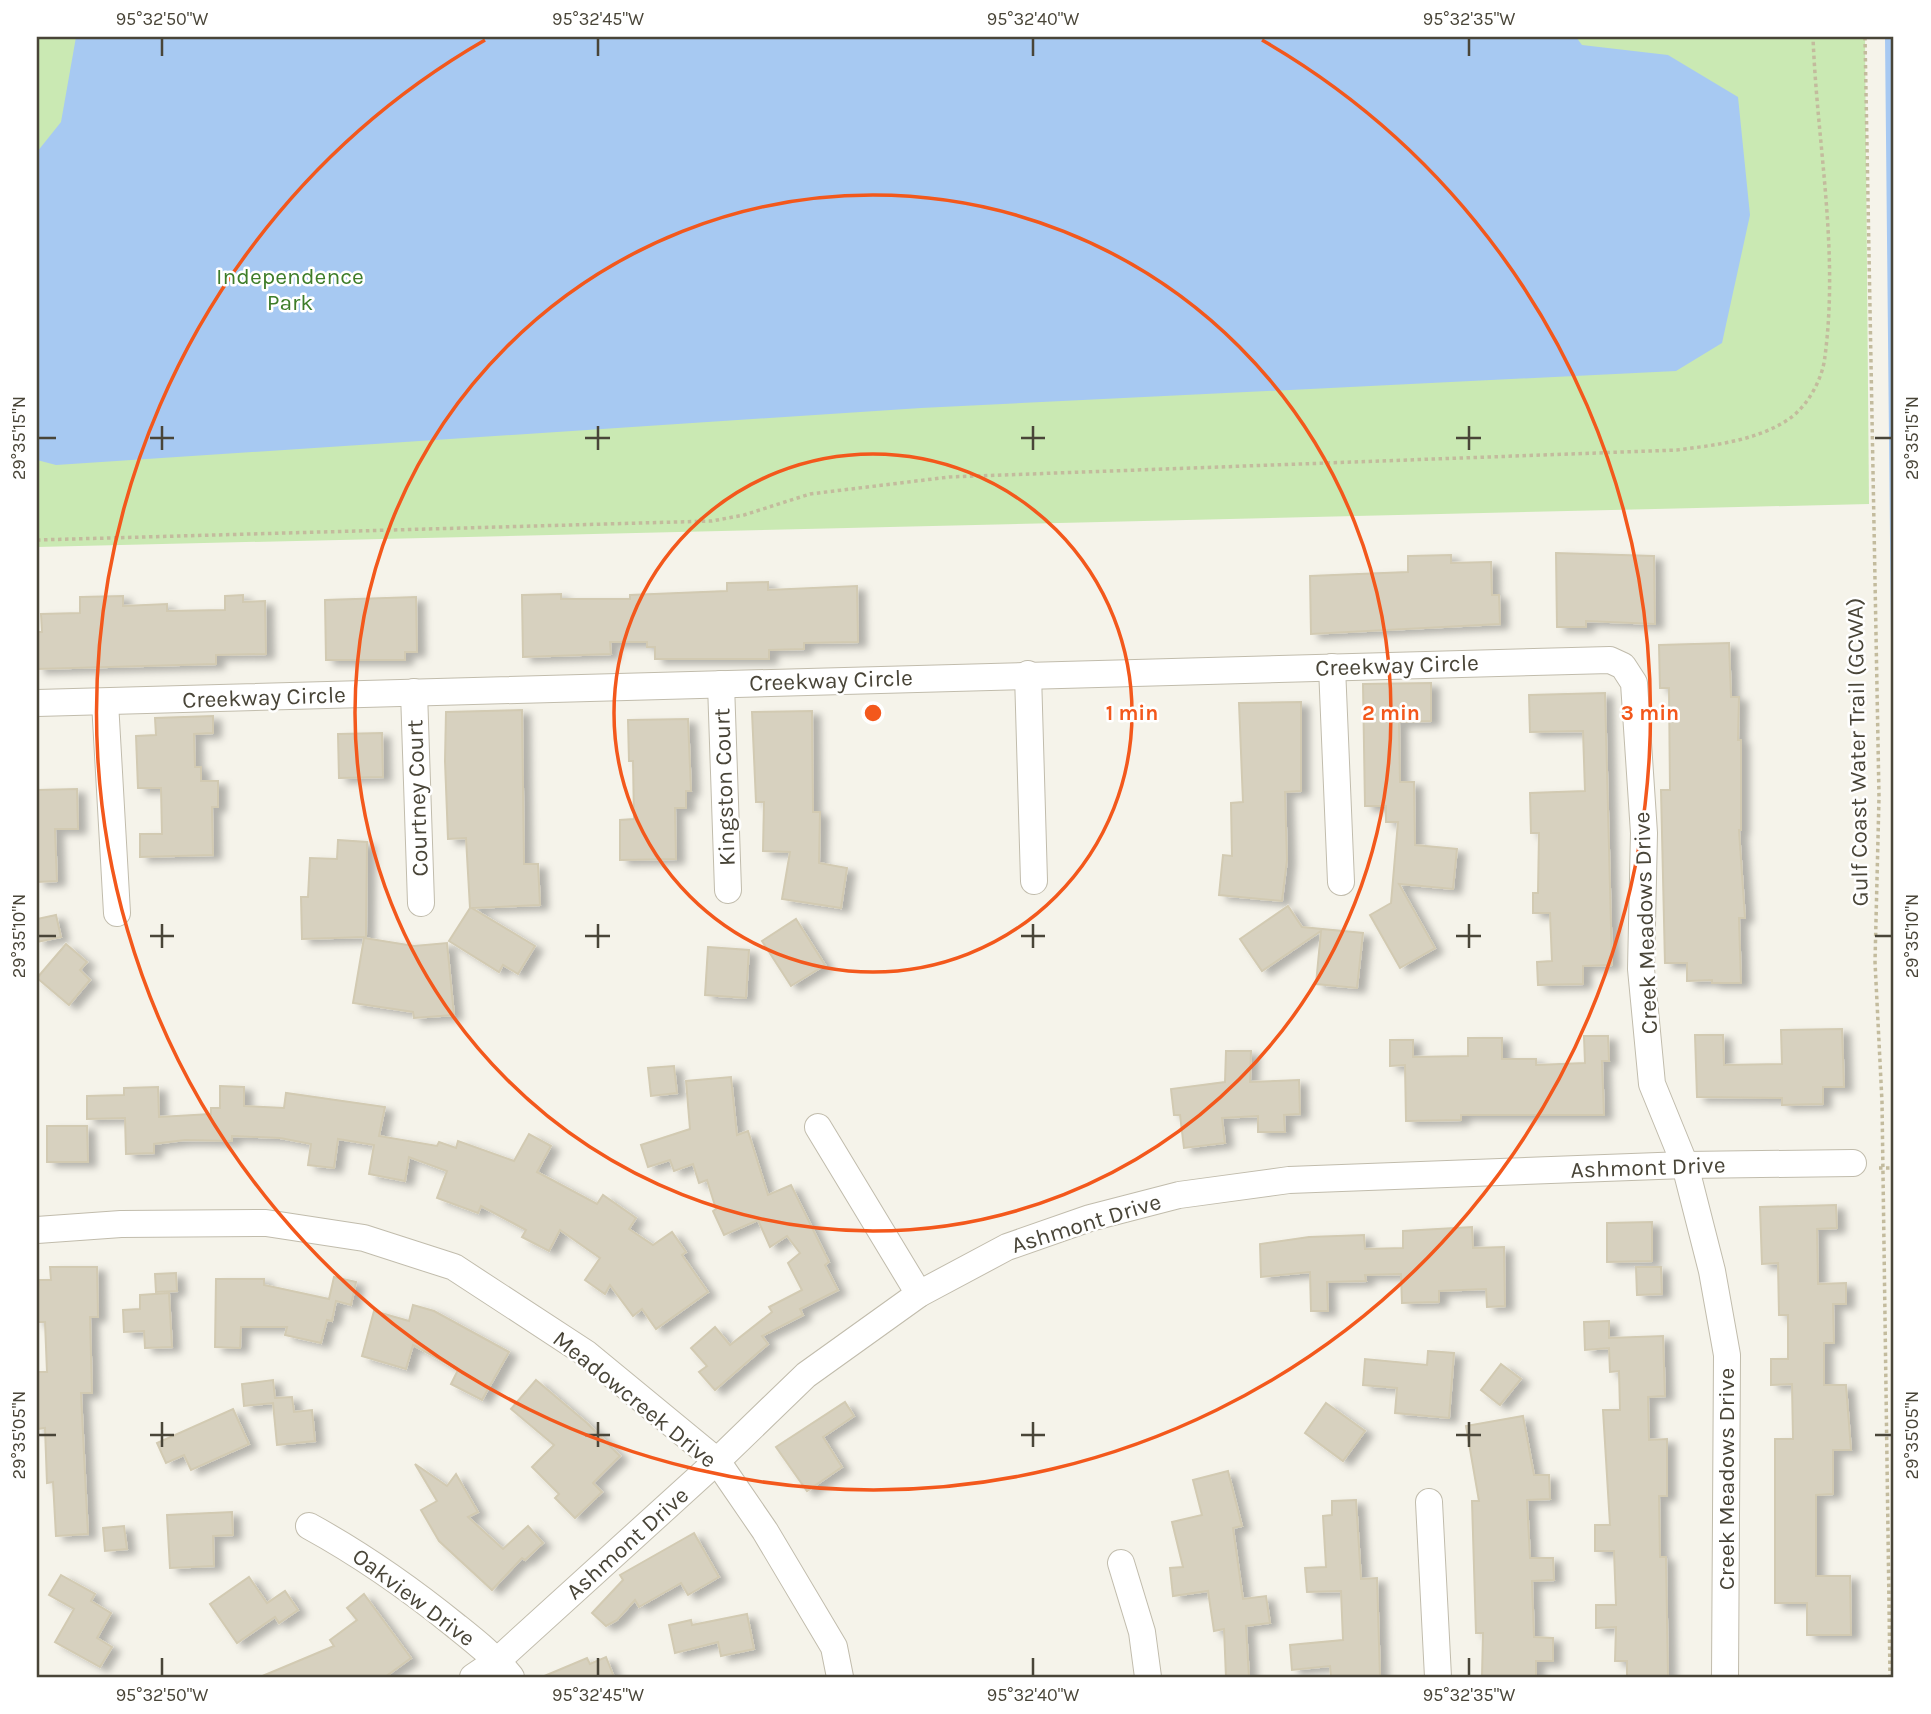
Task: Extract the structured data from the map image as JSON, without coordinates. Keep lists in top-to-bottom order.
{
  "streets": {
    "street": [
      "Creekway Circle",
      "Kingston Court",
      "Courtney Court",
      "Creek Meadows Drive",
      "Ashmont Drive",
      "Meadowcreek Drive",
      "Oakview Drive"
    ],
    "path": ["Gulf Coast Water Trail (GCWA)"]
  },
  "crossings": [
    ["Creekway Circle", "Kingston Court"],
    ["Creekway Circle", "Courtney Court"],
    ["Creekway Circle", "Creek Meadows Drive"],
    ["Creek Meadows Drive", "Ashmont Drive"],
    ["Ashmont Drive", "Meadowcreek Drive"],
    ["Ashmont Drive", "Oakview Drive"]
  ],
  "parks": ["Independence Park"],
  "coordinates": [
    "95°32'50\"W",
    "95°32'45\"W",
    "95°32'40\"W",
    "95°32'35\"W",
    "29°35'15\"N",
    "29°35'10\"N",
    "29°35'05\"N"
  ],
  "rings": ["1 min", "2 min", "3 min"]
}
